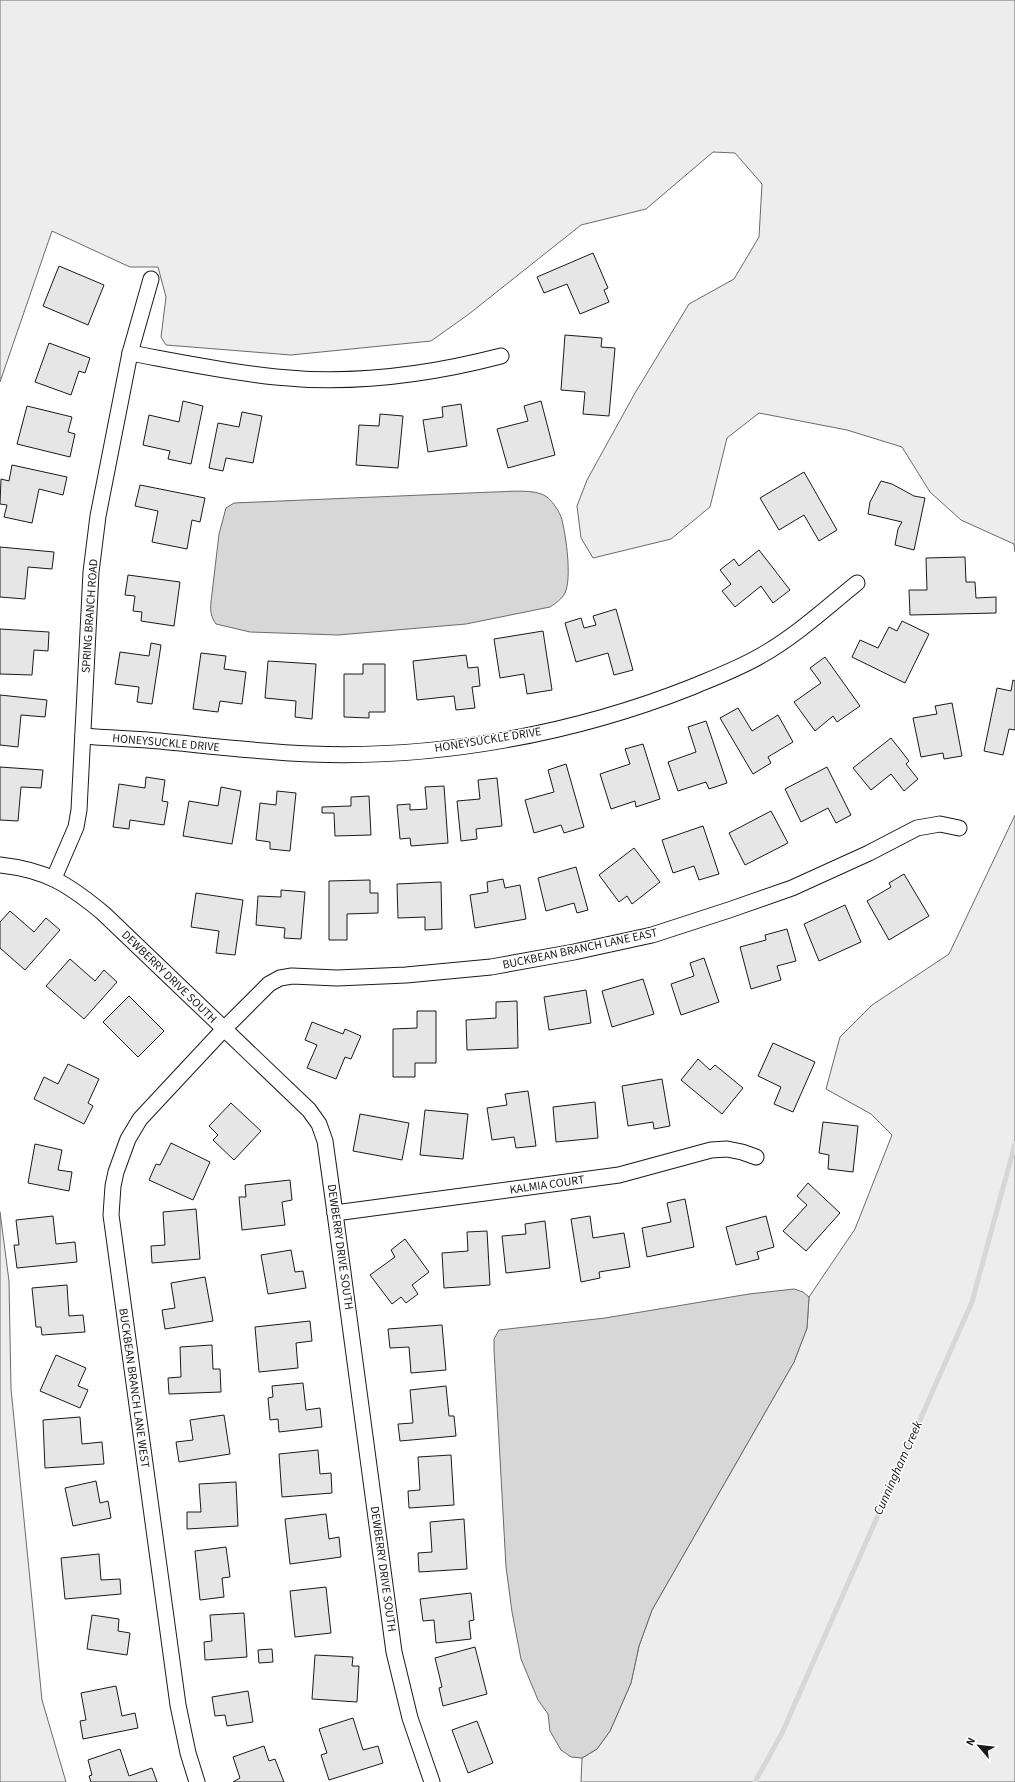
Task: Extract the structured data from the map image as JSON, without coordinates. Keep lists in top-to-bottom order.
{
  "streets": {
    "street": [
      "SPRING BRANCH ROAD",
      "HONEYSUCKLE DRIVE",
      "BUCKBEAN BRANCH LANE EAST",
      "DEWBERRY DRIVE SOUTH",
      "KALMIA COURT",
      "BUCKBEAN BRANCH LANE WEST"
    ]
  },
  "crossings": [
    ["SPRING BRANCH ROAD", "HONEYSUCKLE DRIVE"],
    ["SPRING BRANCH ROAD", "DEWBERRY DRIVE SOUTH"],
    ["BUCKBEAN BRANCH LANE EAST", "DEWBERRY DRIVE SOUTH"],
    ["BUCKBEAN BRANCH LANE EAST", "BUCKBEAN BRANCH LANE WEST"],
    ["DEWBERRY DRIVE SOUTH", "KALMIA COURT"],
    ["DEWBERRY DRIVE SOUTH", "BUCKBEAN BRANCH LANE WEST"]
  ],
  "water": ["Cunningham Creek"],
  "north": "top left"
}
